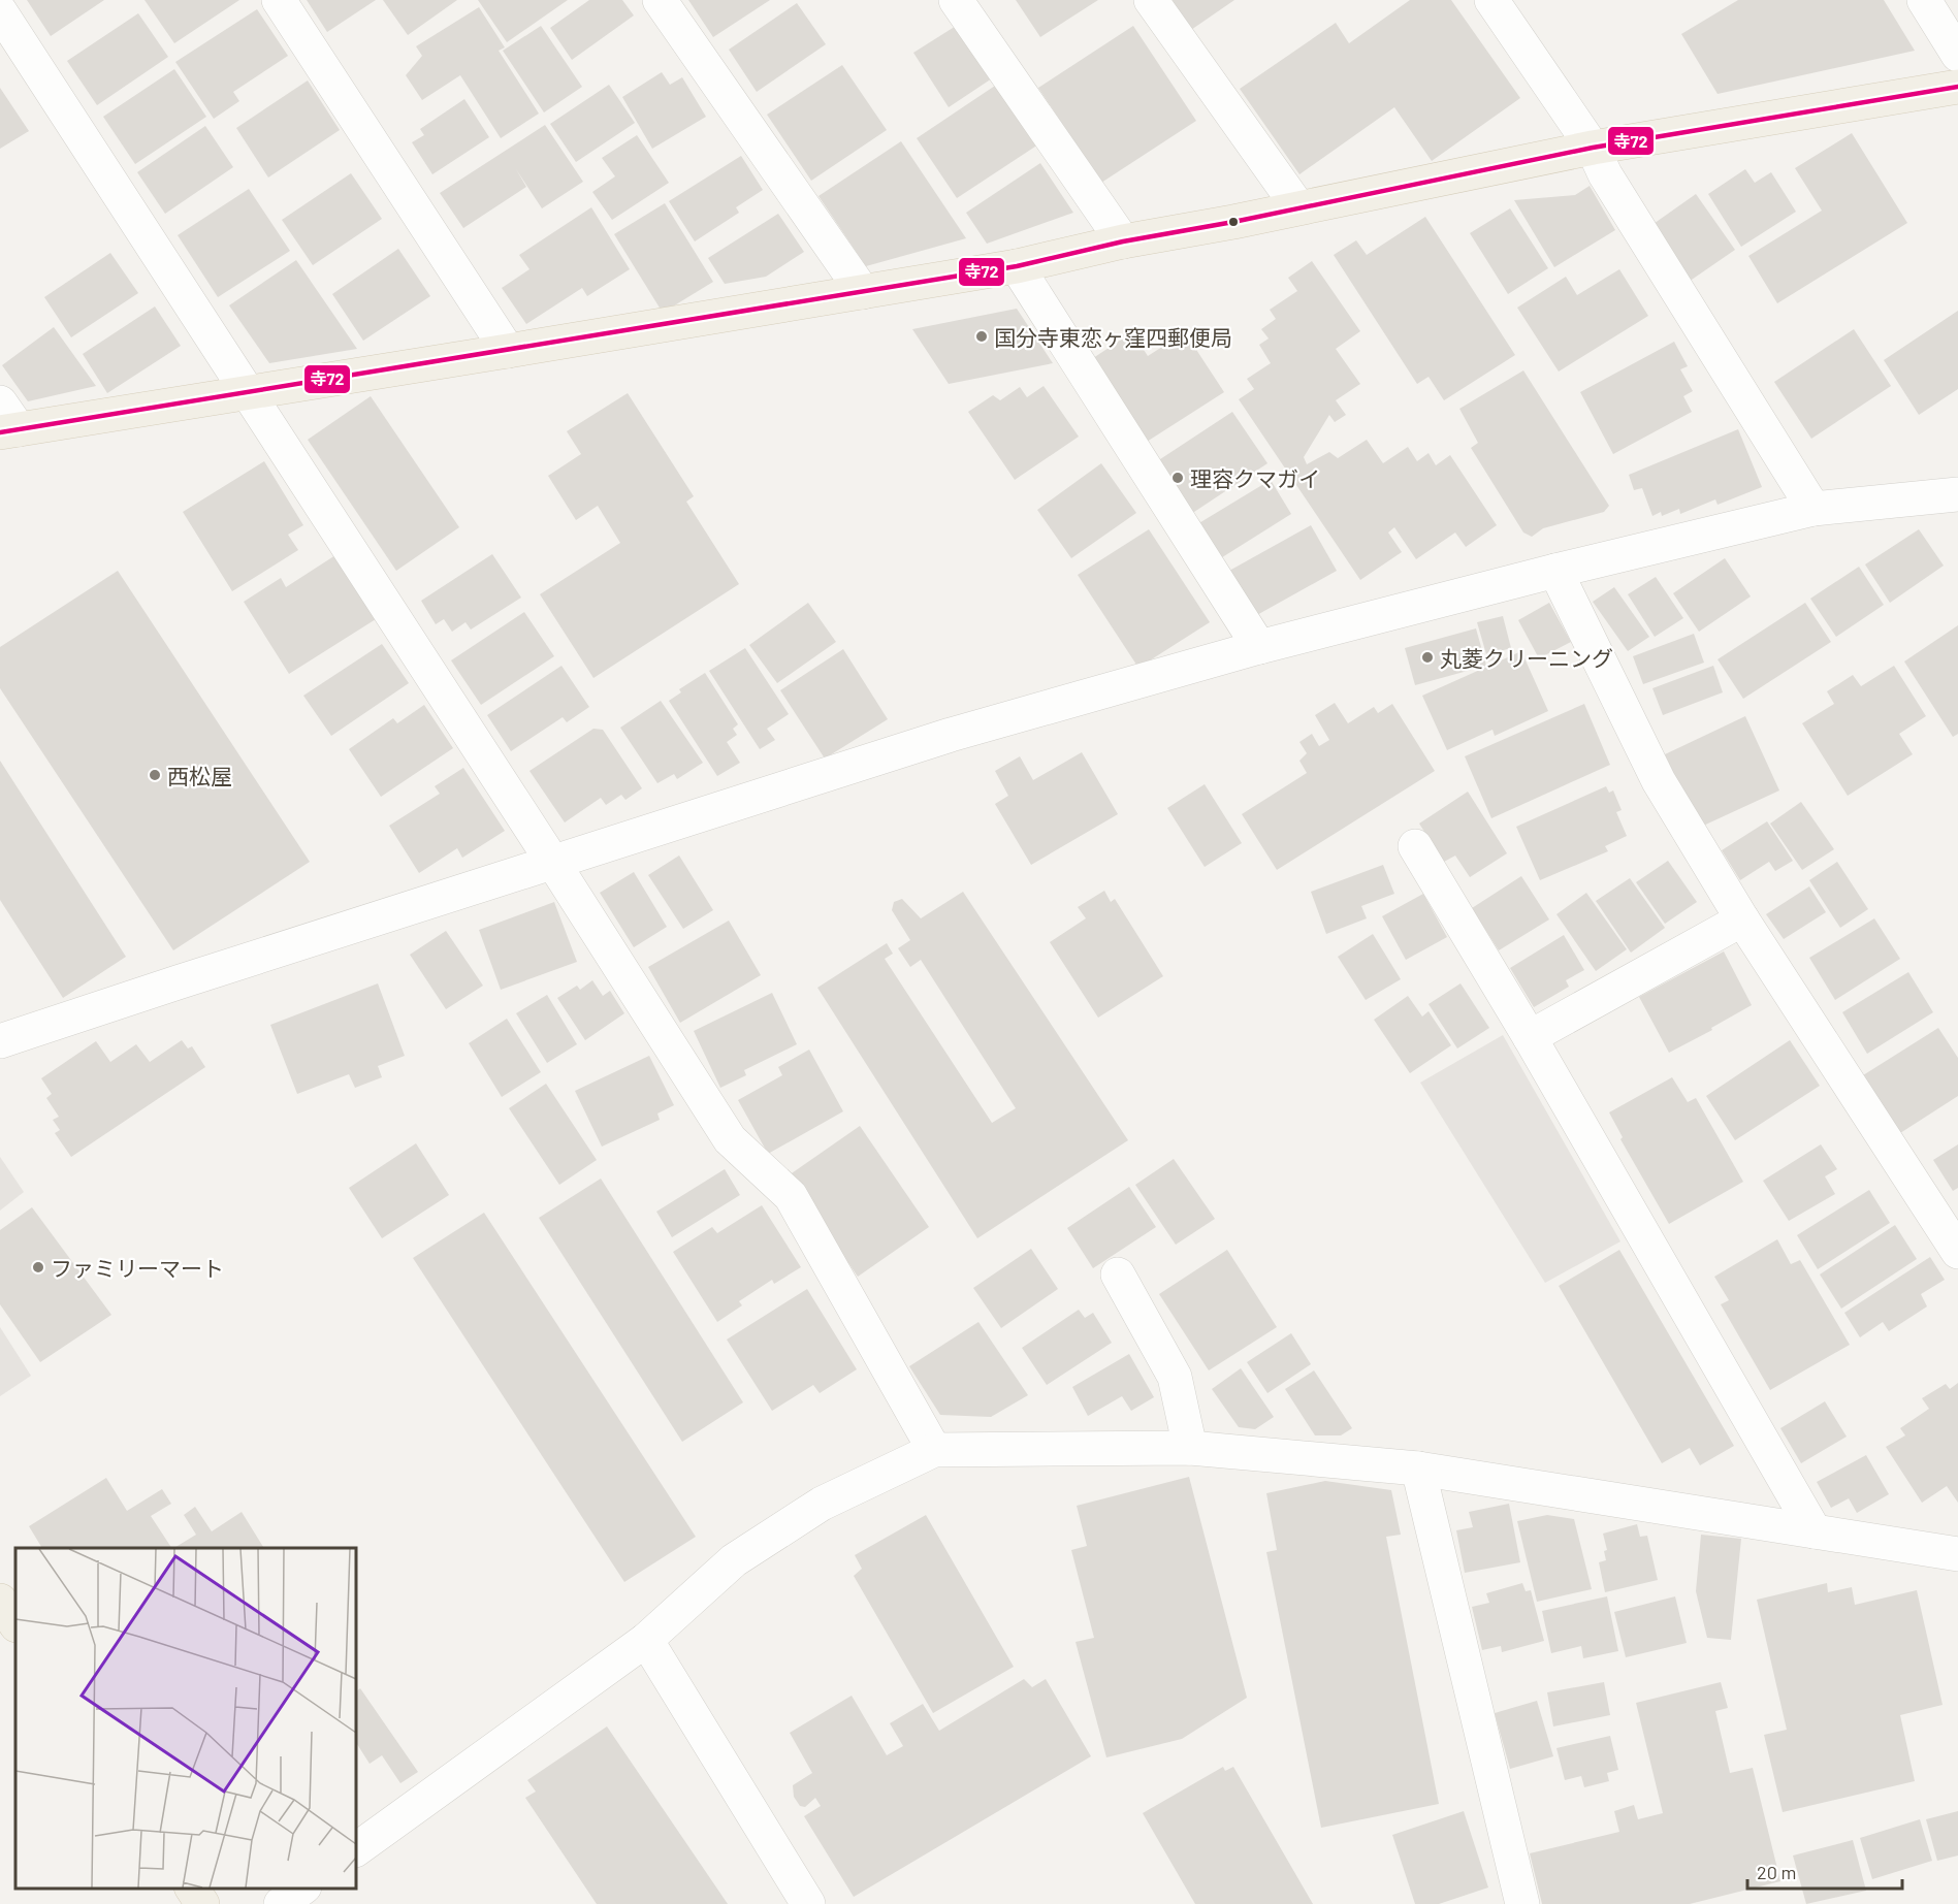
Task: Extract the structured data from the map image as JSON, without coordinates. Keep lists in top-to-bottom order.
{
  "places": [
    "国分寺東恋ヶ窪四郵便局",
    "理容クマガイ",
    "丸菱クリーニング",
    "西松屋",
    "ファミリーマート"
  ],
  "lines": ["transit line 寺72"],
  "scale_bar": "20 m"
}
